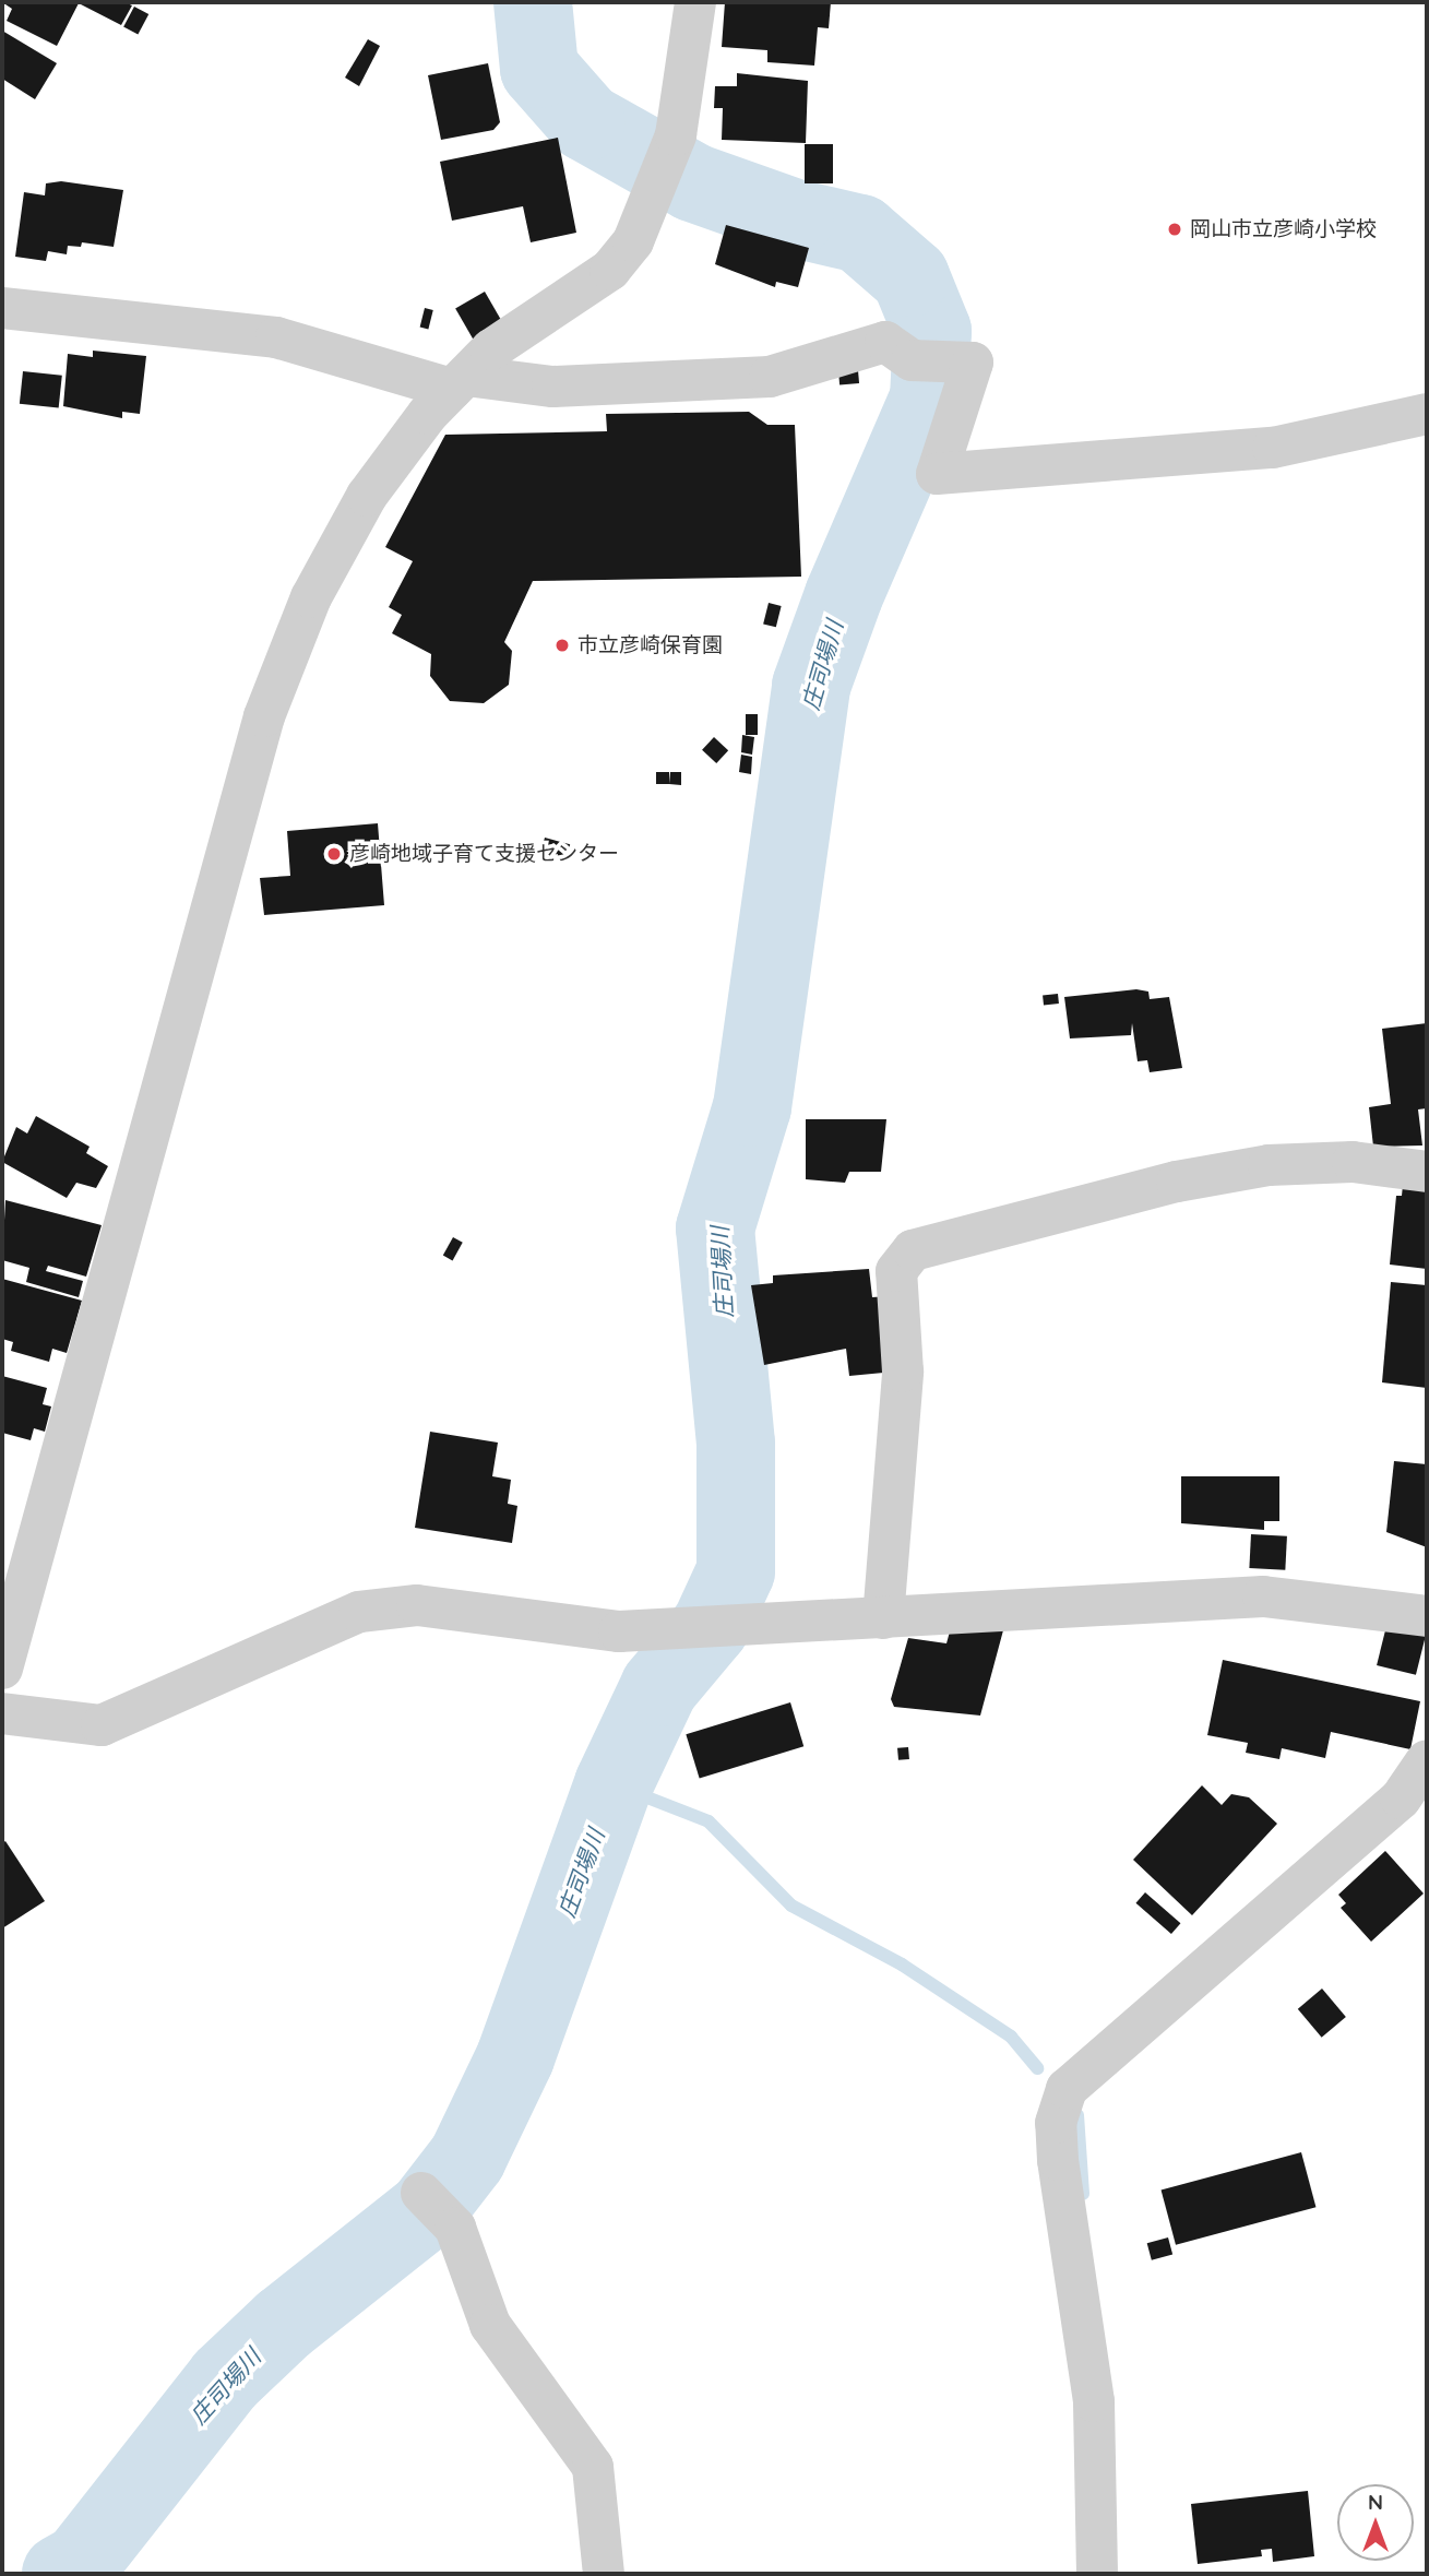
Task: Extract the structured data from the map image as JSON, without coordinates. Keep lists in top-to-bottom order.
{
  "water": ["庄司場川"],
  "places": ["岡山市立彦崎小学校", "市立彦崎保育園", "彦崎地域子育て支援センター"],
  "north": "top"
}
